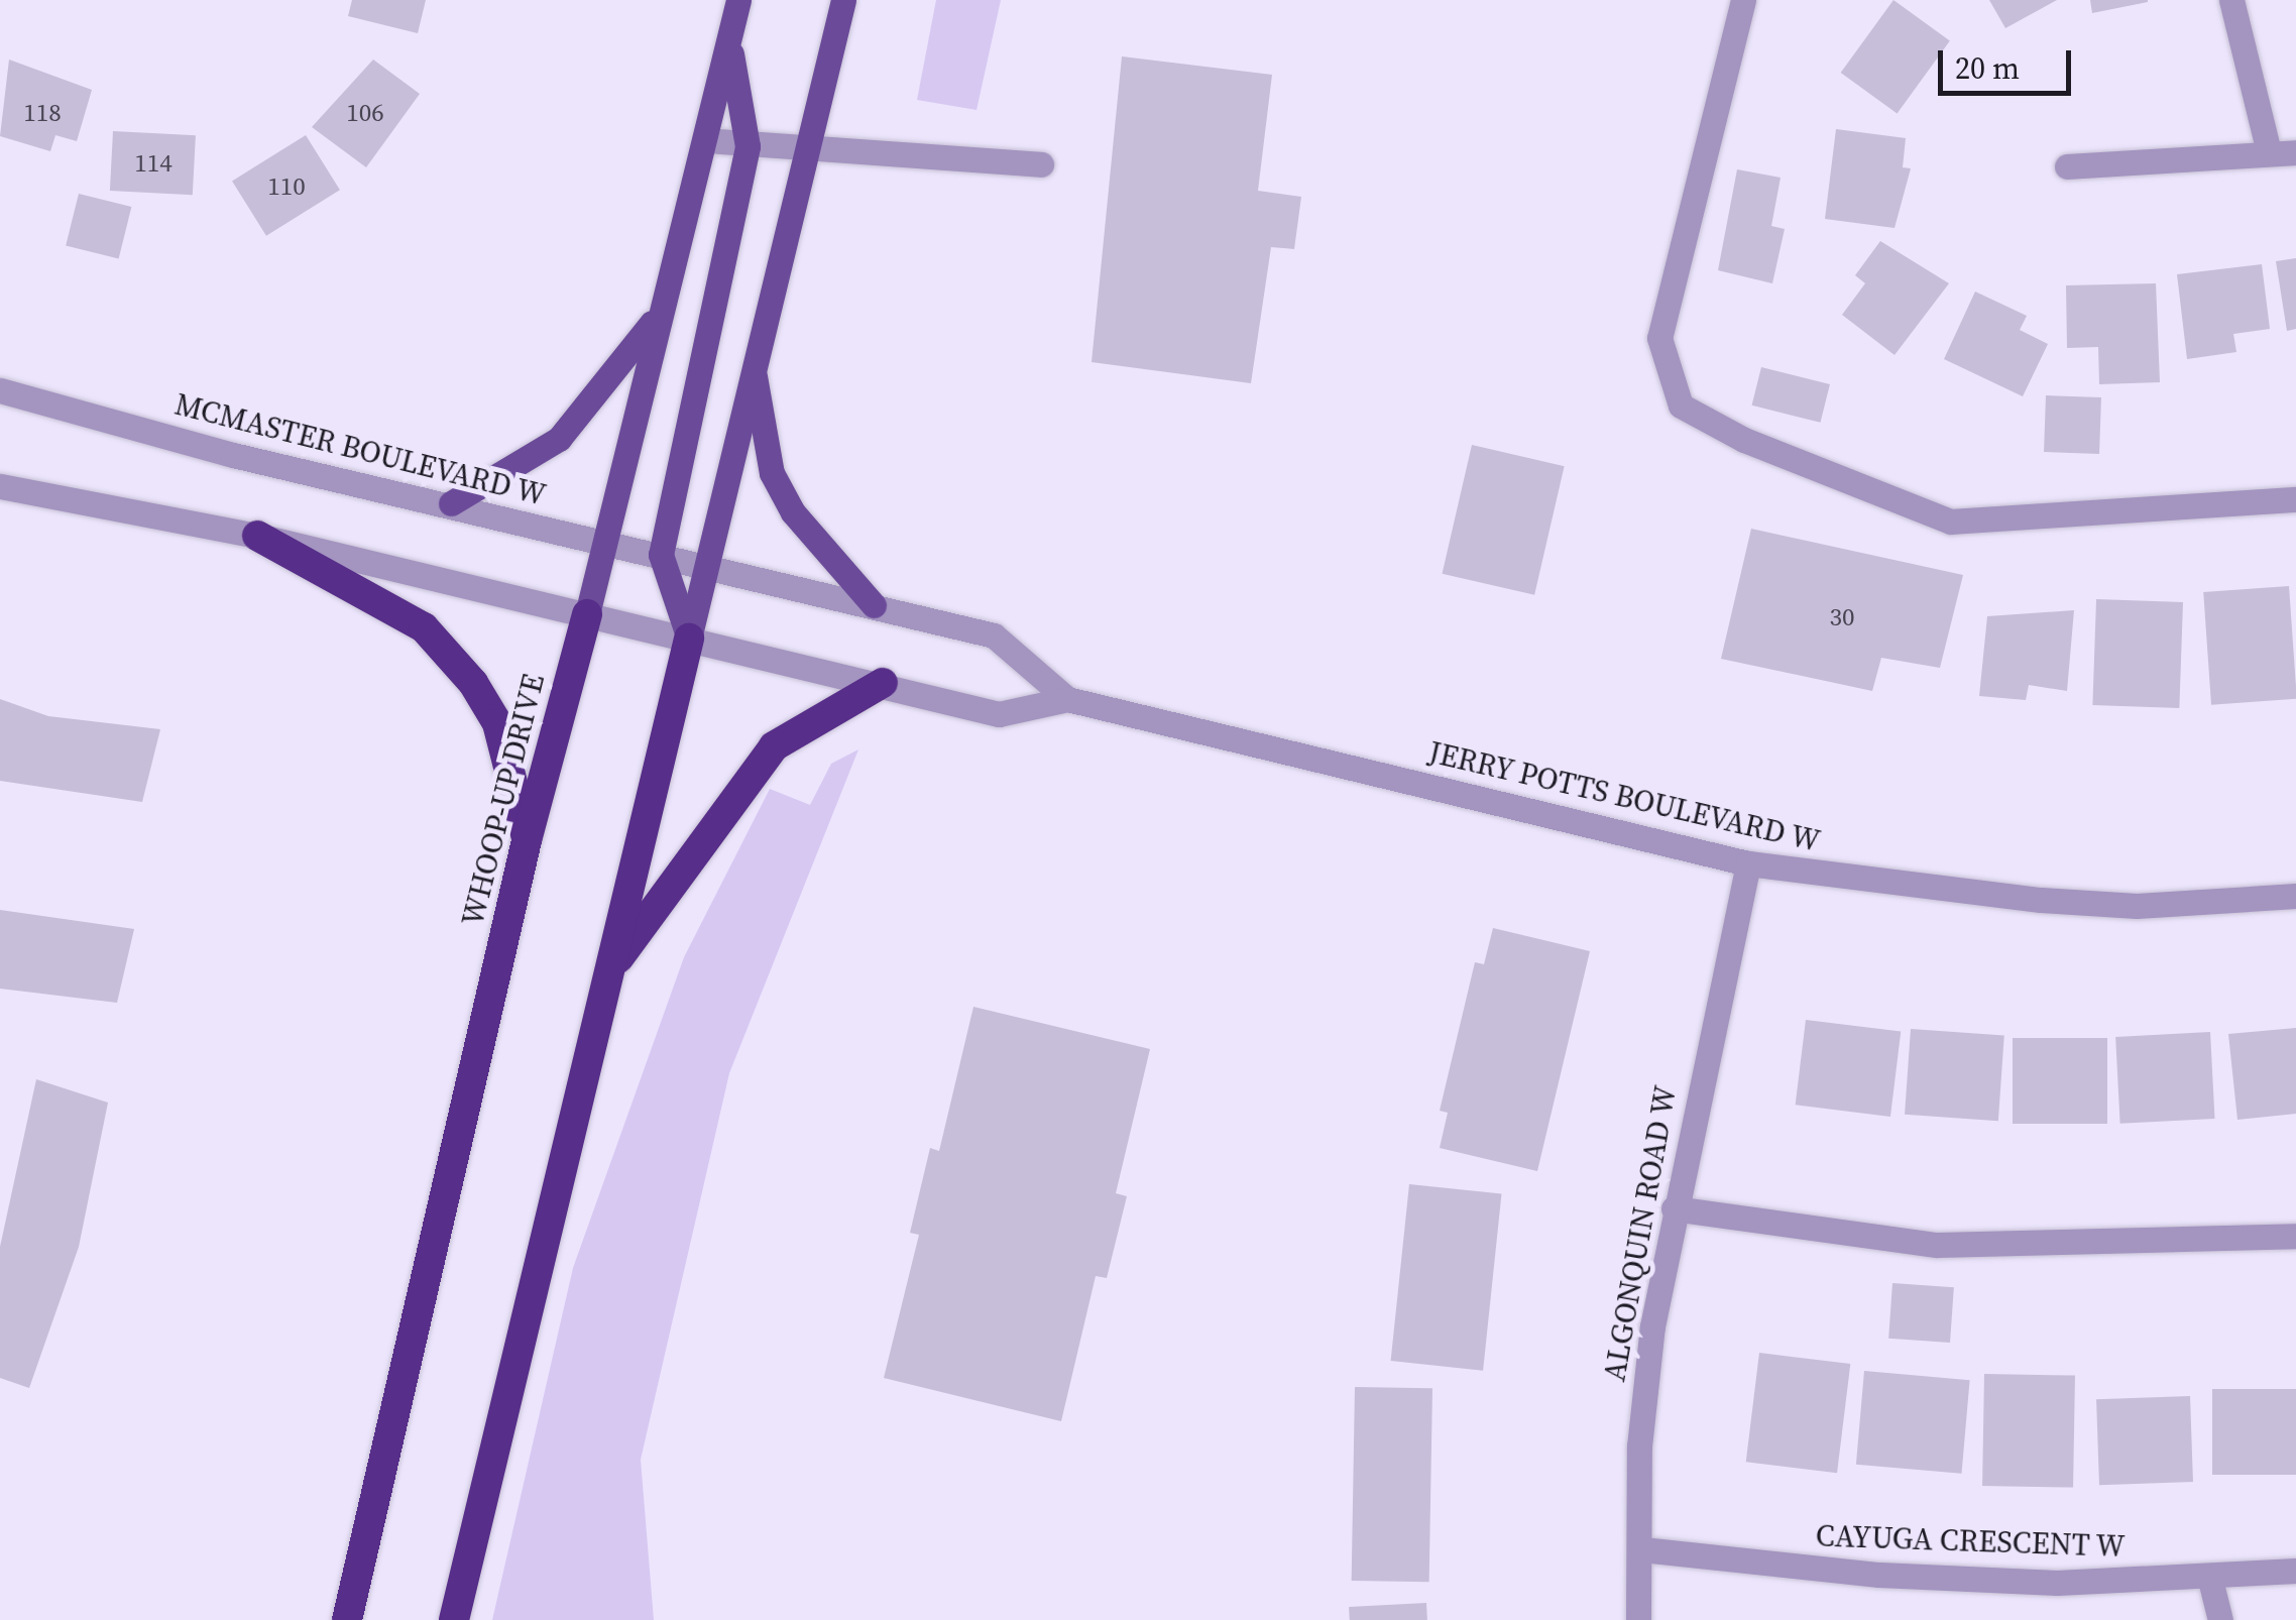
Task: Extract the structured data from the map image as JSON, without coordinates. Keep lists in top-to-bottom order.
{
  "streets": {
    "highway": ["WHOOP-UP DRIVE"],
    "street": [
      "MCMASTER BOULEVARD W",
      "JERRY POTTS BOULEVARD W",
      "ALGONQUIN ROAD W",
      "CAYUGA CRESCENT W"
    ]
  },
  "crossings": [
    ["MCMASTER BOULEVARD W", "JERRY POTTS BOULEVARD W"],
    ["MCMASTER BOULEVARD W", "WHOOP-UP DRIVE"],
    ["JERRY POTTS BOULEVARD W", "ALGONQUIN ROAD W"],
    ["ALGONQUIN ROAD W", "CAYUGA CRESCENT W"]
  ],
  "house_numbers": [
    "118",
    "106",
    "114",
    "110",
    "30"
  ],
  "scale_bar": "20 m"
}
